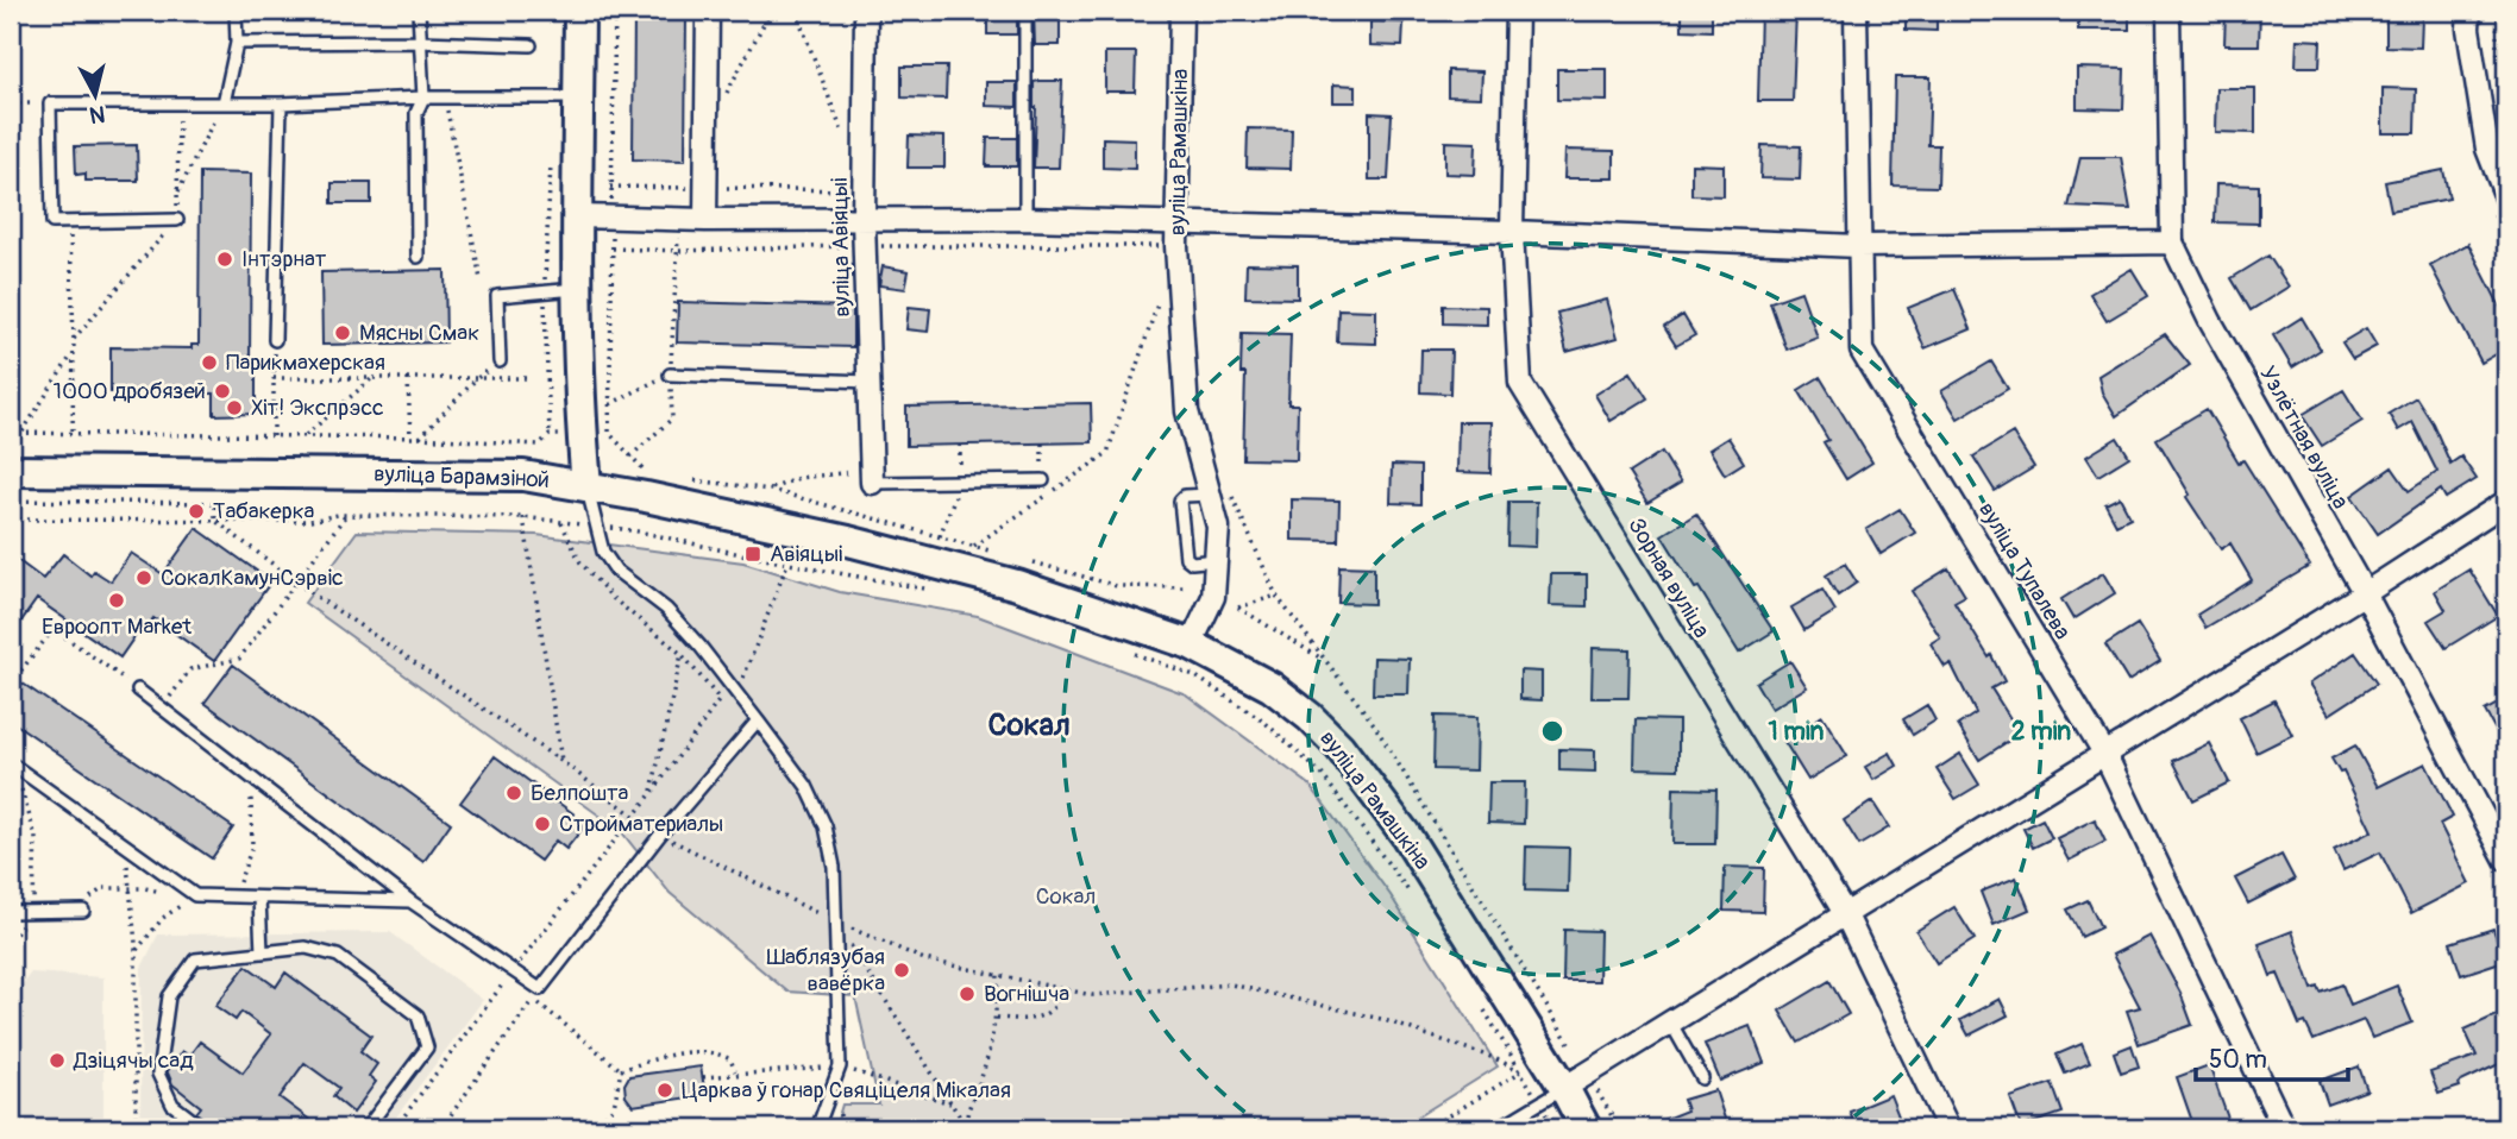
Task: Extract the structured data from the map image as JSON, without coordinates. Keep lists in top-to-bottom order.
{
  "streets": {
    "street": [
      "вуліца Рамашкіна",
      "вуліца Авіяцыі",
      "Узлётная вуліца",
      "вуліца Барамзіной",
      "вуліца Тупалева",
      "Зорная вуліца"
    ]
  },
  "crossings": [
    ["вуліца Рамашкіна", "вуліца Барамзіной"]
  ],
  "districts": ["Сокал"],
  "parks": ["Сокал"],
  "places": {
    "other": [
      "Інтэрнат",
      "Мясны Смак",
      "Парикмахерская",
      "1000 дробязей",
      "Хіт! Экспрэсс",
      "Табакерка",
      "СокалКамунСэрвіс",
      "Евроопт Market",
      "Белпошта",
      "Стройматериалы",
      "Шаблязубая вавёрка",
      "Вогнішча",
      "Дзіцячы сад",
      "Царква ў гонар Свяціцеля Мікалая"
    ],
    "transit": ["Авіяцыі"]
  },
  "scale_bar": "50 m",
  "north": "bottom",
  "rings": ["1 min", "2 min"]
}
